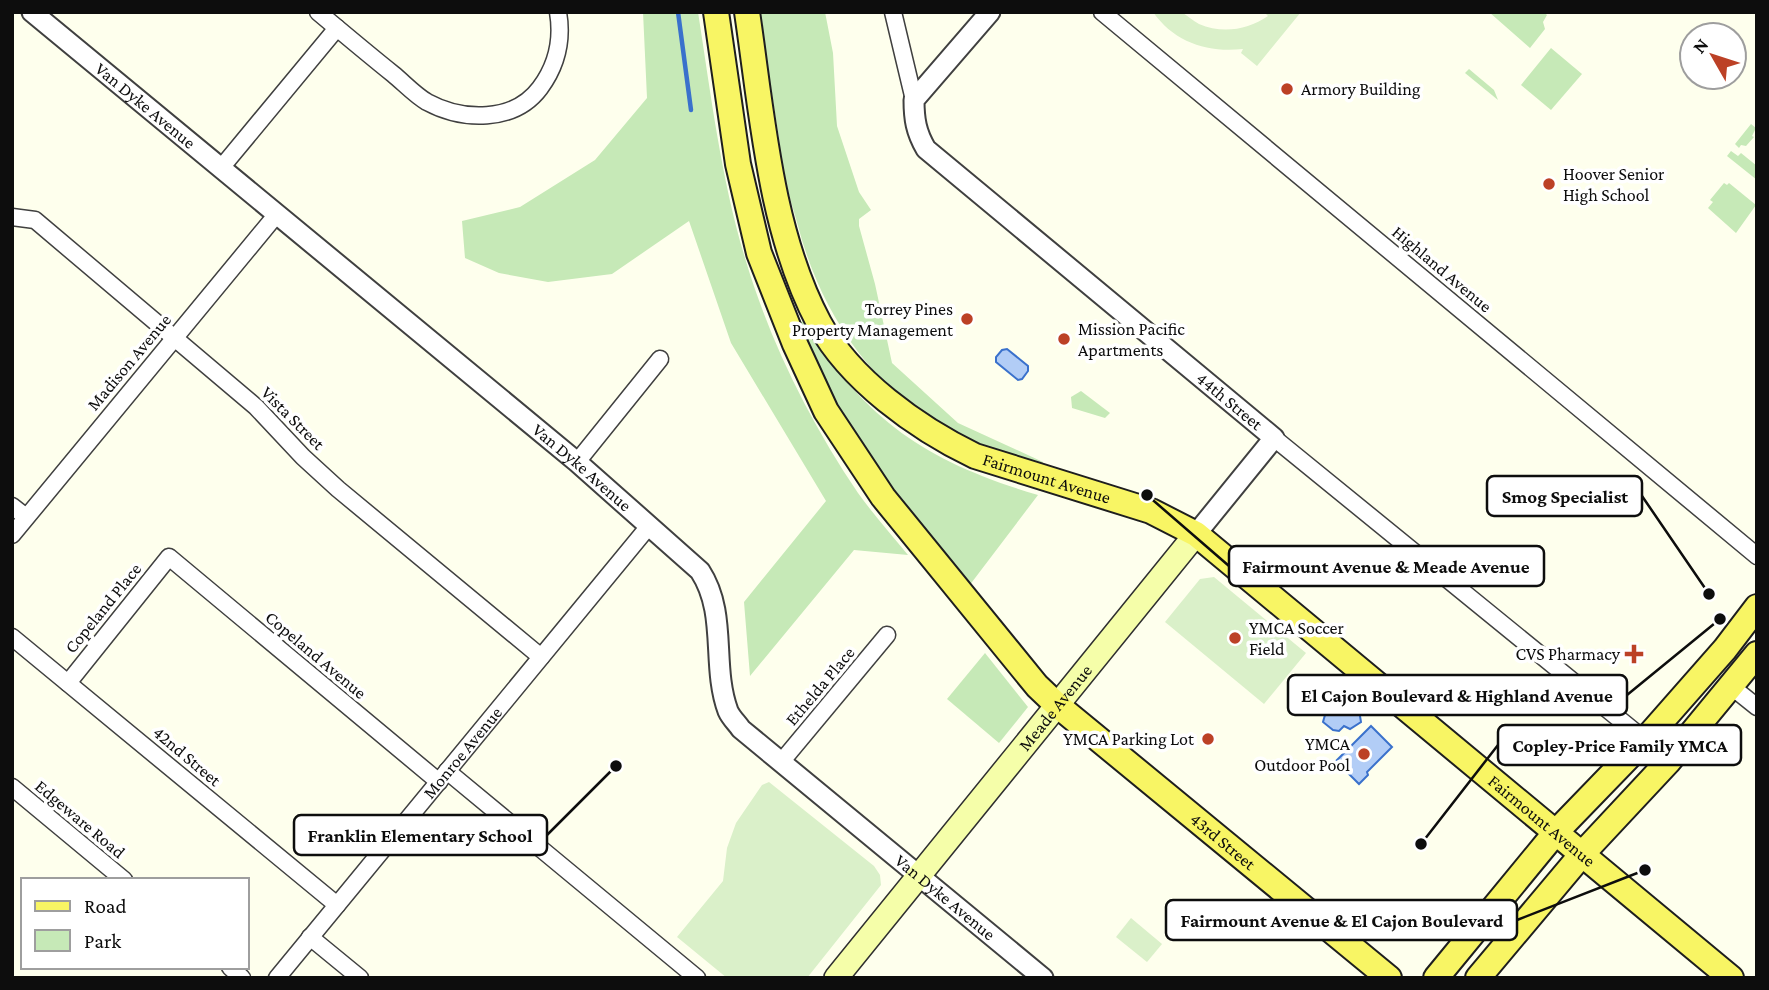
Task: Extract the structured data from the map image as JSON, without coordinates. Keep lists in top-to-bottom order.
{
  "streets": {
    "main road": ["Fairmount Avenue", "Meade Avenue", "43rd Street"],
    "street": [
      "Van Dyke Avenue",
      "Highland Avenue",
      "Madison Avenue",
      "44th Street",
      "Vista Street",
      "Copeland Place",
      "Copeland Avenue",
      "Ethelda Place",
      "Monroe Avenue",
      "42nd Street",
      "Edgeware Road"
    ]
  },
  "crossings": [
    ["Van Dyke Avenue", "Madison Avenue"],
    ["Van Dyke Avenue", "Ethelda Place"],
    ["Van Dyke Avenue", "Meade Avenue"],
    ["Van Dyke Avenue", "Monroe Avenue"],
    ["Madison Avenue", "Vista Street"],
    ["44th Street", "Meade Avenue"],
    ["Vista Street", "Monroe Avenue"],
    ["Fairmount Avenue", "Meade Avenue"],
    ["Copeland Place", "Copeland Avenue"],
    ["Copeland Place", "42nd Street"],
    ["Copeland Avenue", "Monroe Avenue"],
    ["Meade Avenue", "43rd Street"],
    ["Monroe Avenue", "42nd Street"]
  ],
  "places": {
    "other": [
      "Armory Building",
      "Hoover Senior High School",
      "Torrey Pines Property Management",
      "Mission Pacific Apartments",
      "Fairmount Avenue & Meade Avenue",
      "Smog Specialist",
      "El Cajon Boulevard & Highland Avenue",
      "YMCA Soccer Field",
      "YMCA Parking Lot",
      "YMCA Outdoor Pool",
      "Franklin Elementary School",
      "Copley-Price Family YMCA",
      "Fairmount Avenue & El Cajon Boulevard"
    ],
    "health": ["CVS Pharmacy"]
  },
  "legend": ["Road", "Park"],
  "north": "top left"
}
